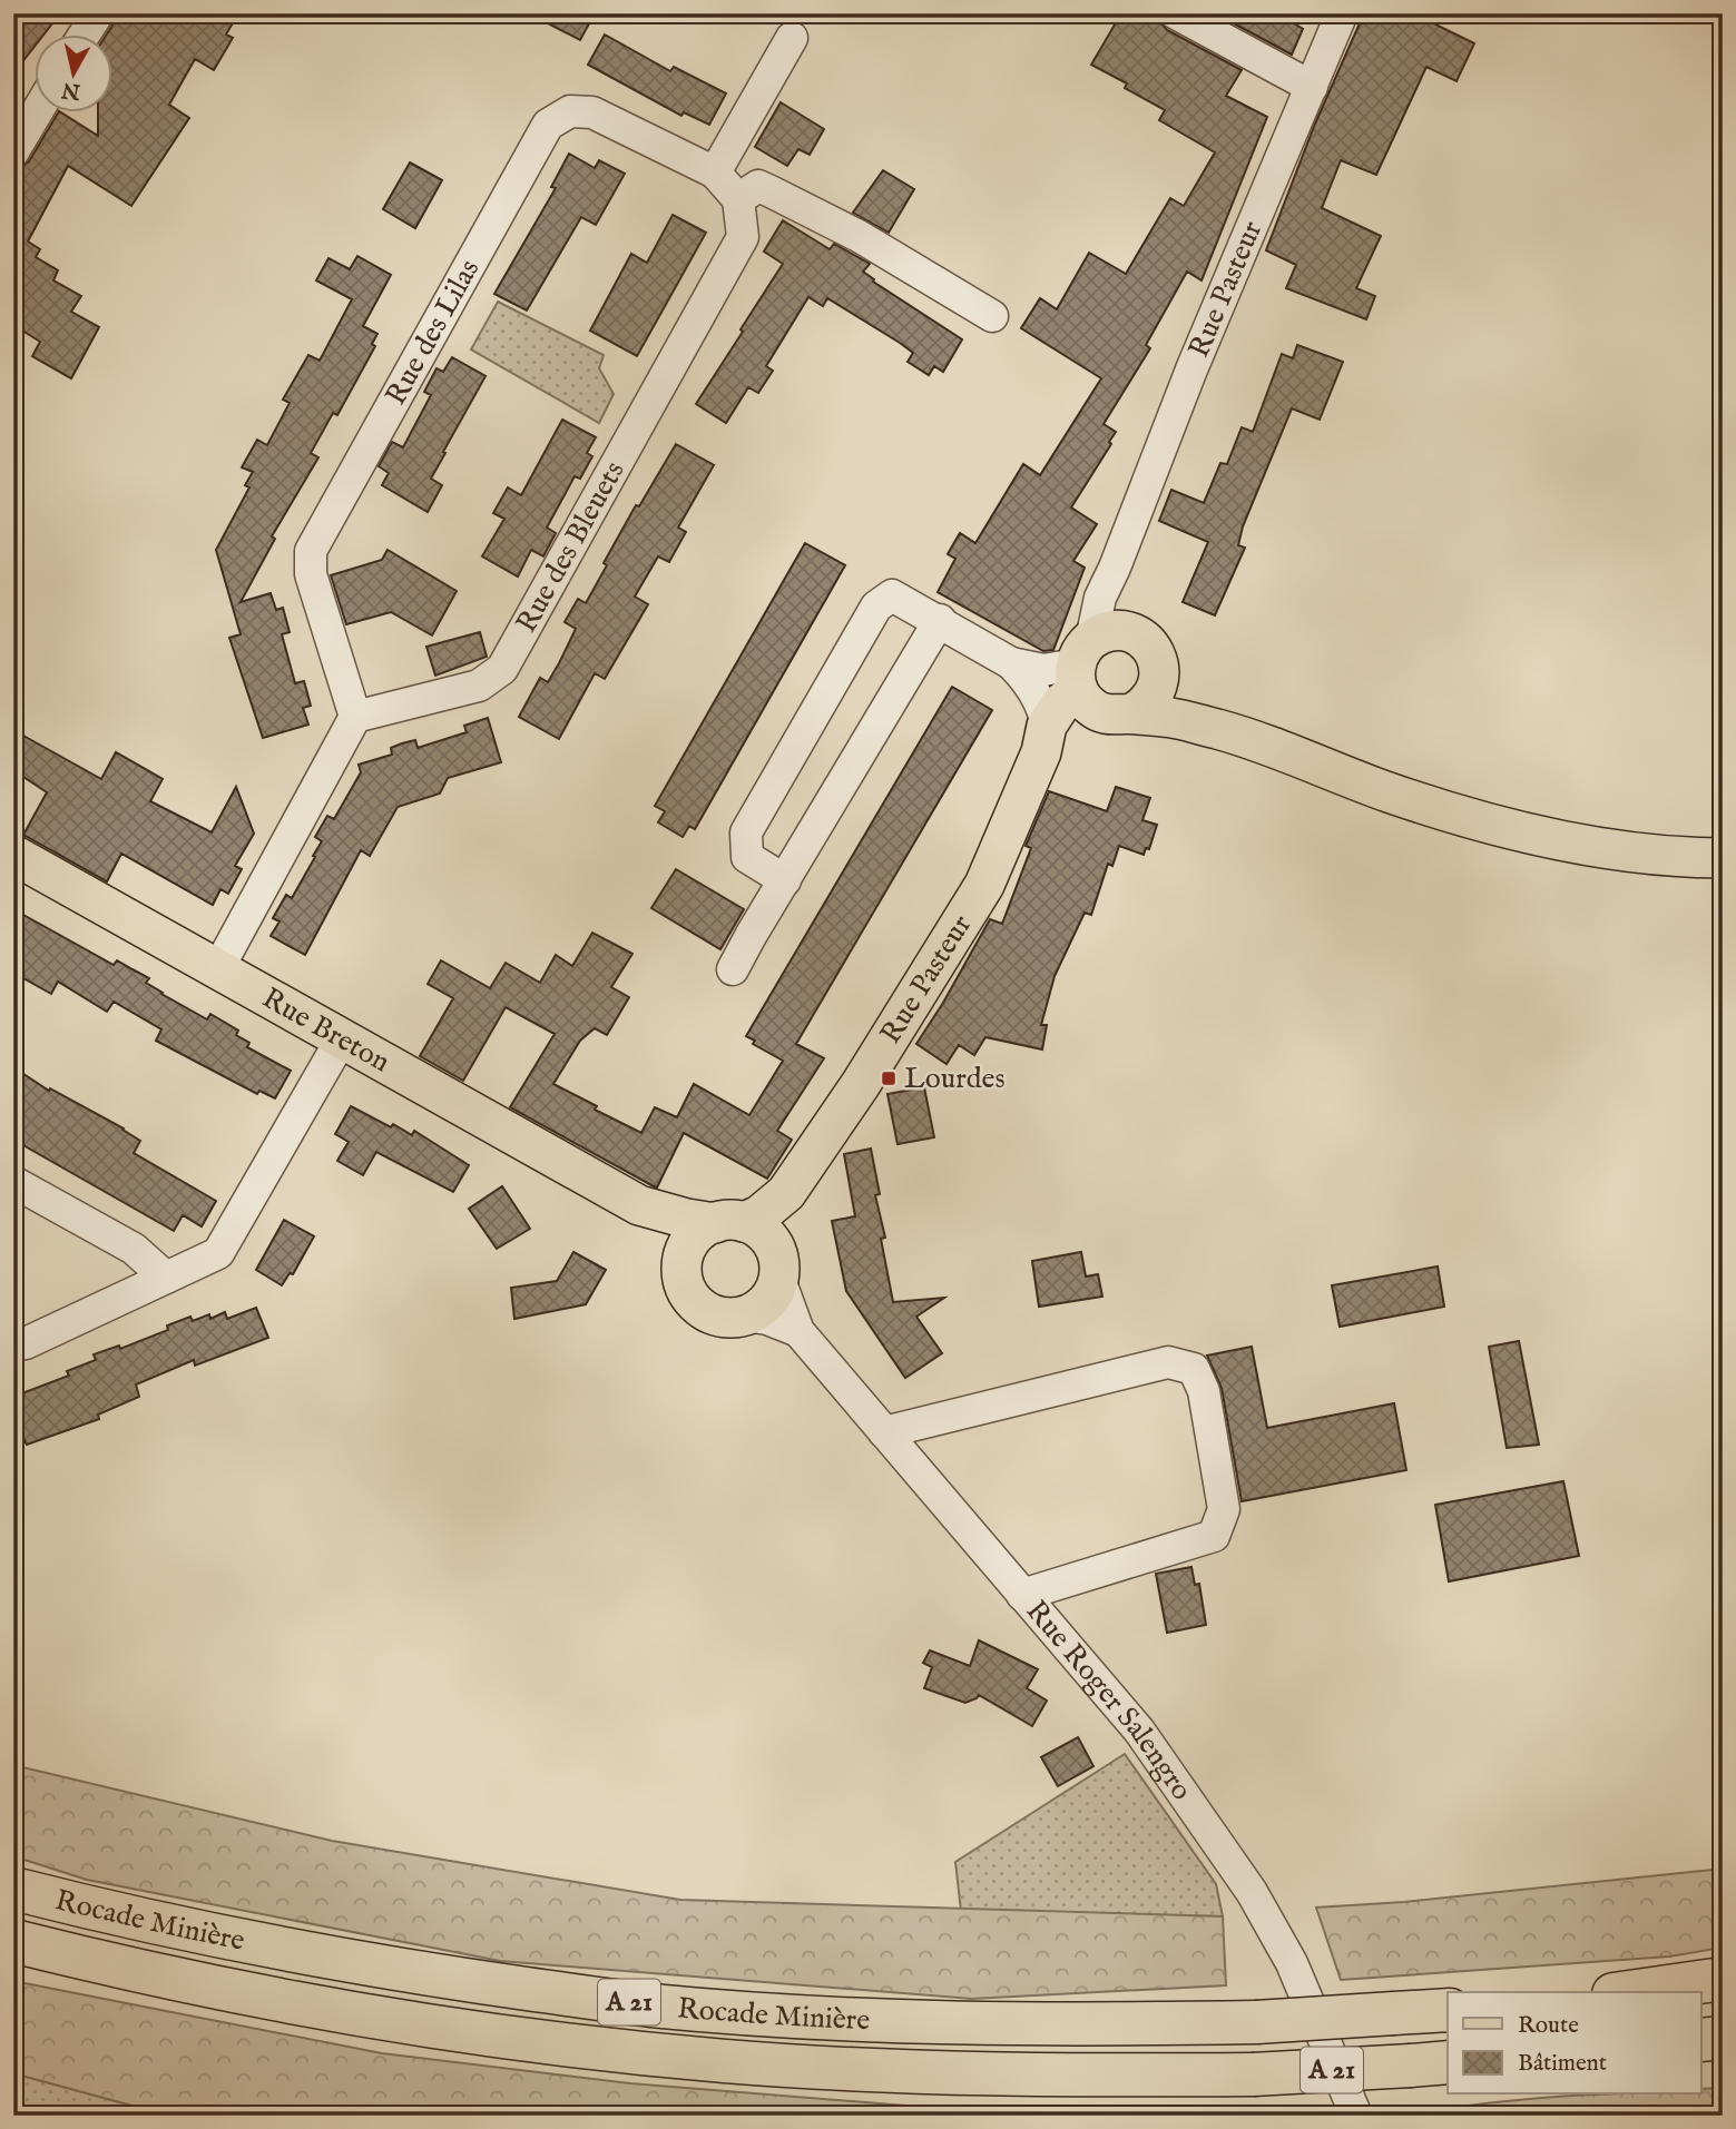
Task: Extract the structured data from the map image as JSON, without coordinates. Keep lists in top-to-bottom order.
{
  "streets": {
    "highway": ["Rocade Minière", "A 21"],
    "main road": ["Rue Pasteur", "Rue Breton"],
    "street": ["Rue des Lilas", "Rue des Bleuets", "Rue Roger Salengro"]
  },
  "crossings": [
    ["Rue Pasteur", "Rue Breton"],
    ["Rue Pasteur", "Rue Roger Salengro"],
    ["Rue des Lilas", "Rue des Bleuets"],
    ["Rue Breton", "Rue Roger Salengro"]
  ],
  "places": {
    "transit": ["Lourdes"]
  },
  "legend": ["Route", "Bâtiment"],
  "north": "bottom"
}
